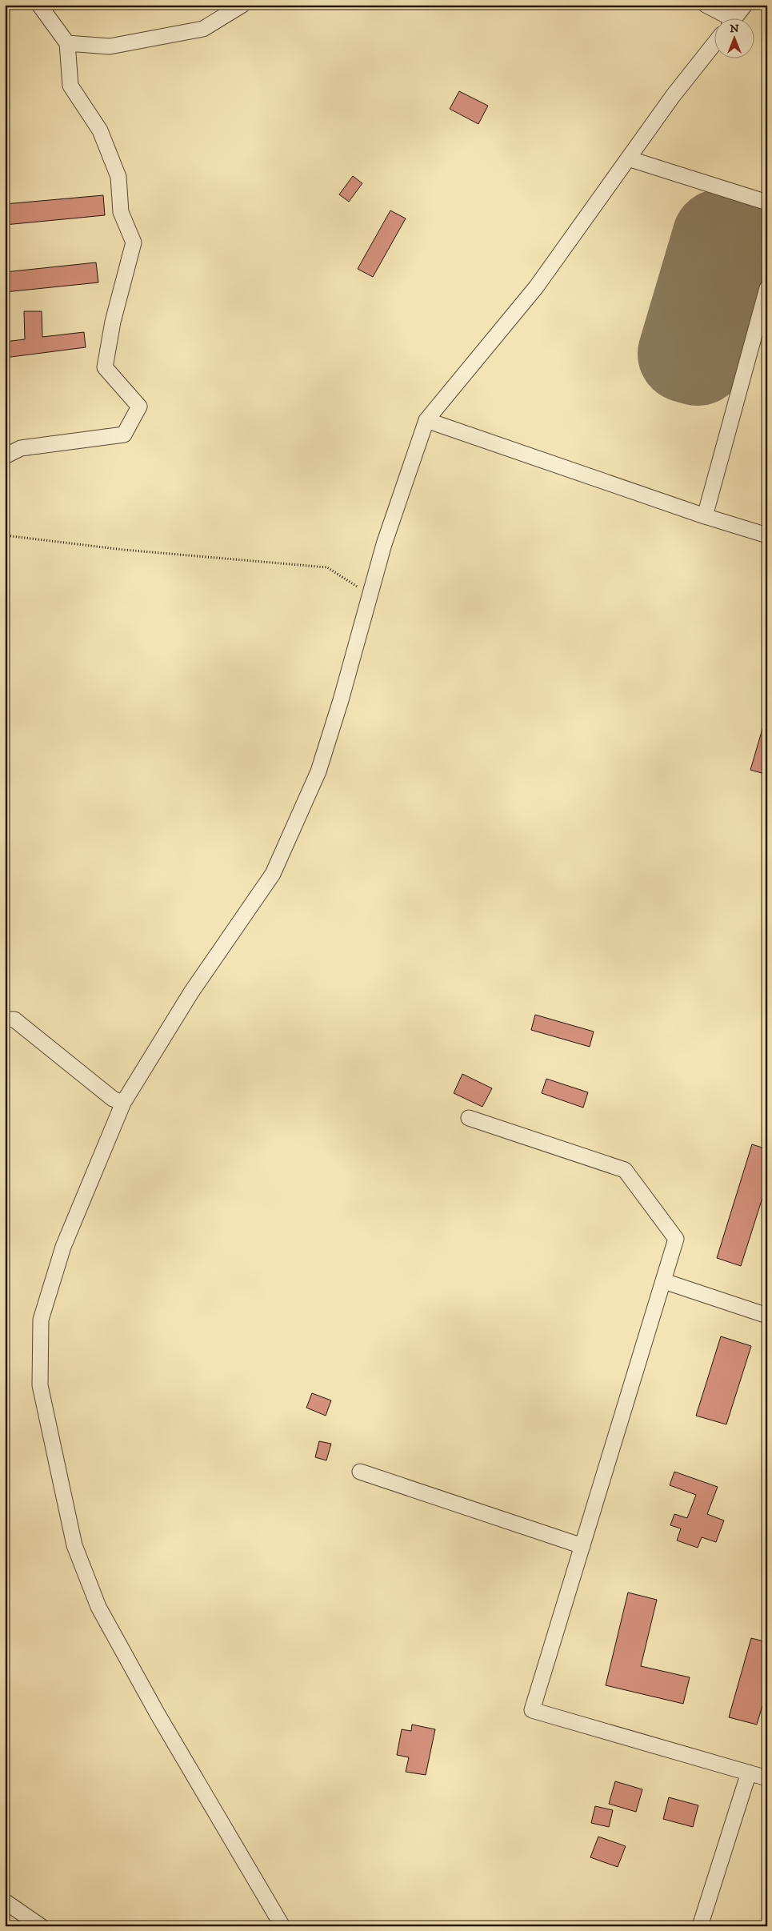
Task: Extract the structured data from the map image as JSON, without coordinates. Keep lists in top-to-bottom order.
{
  "north": "top"
}
